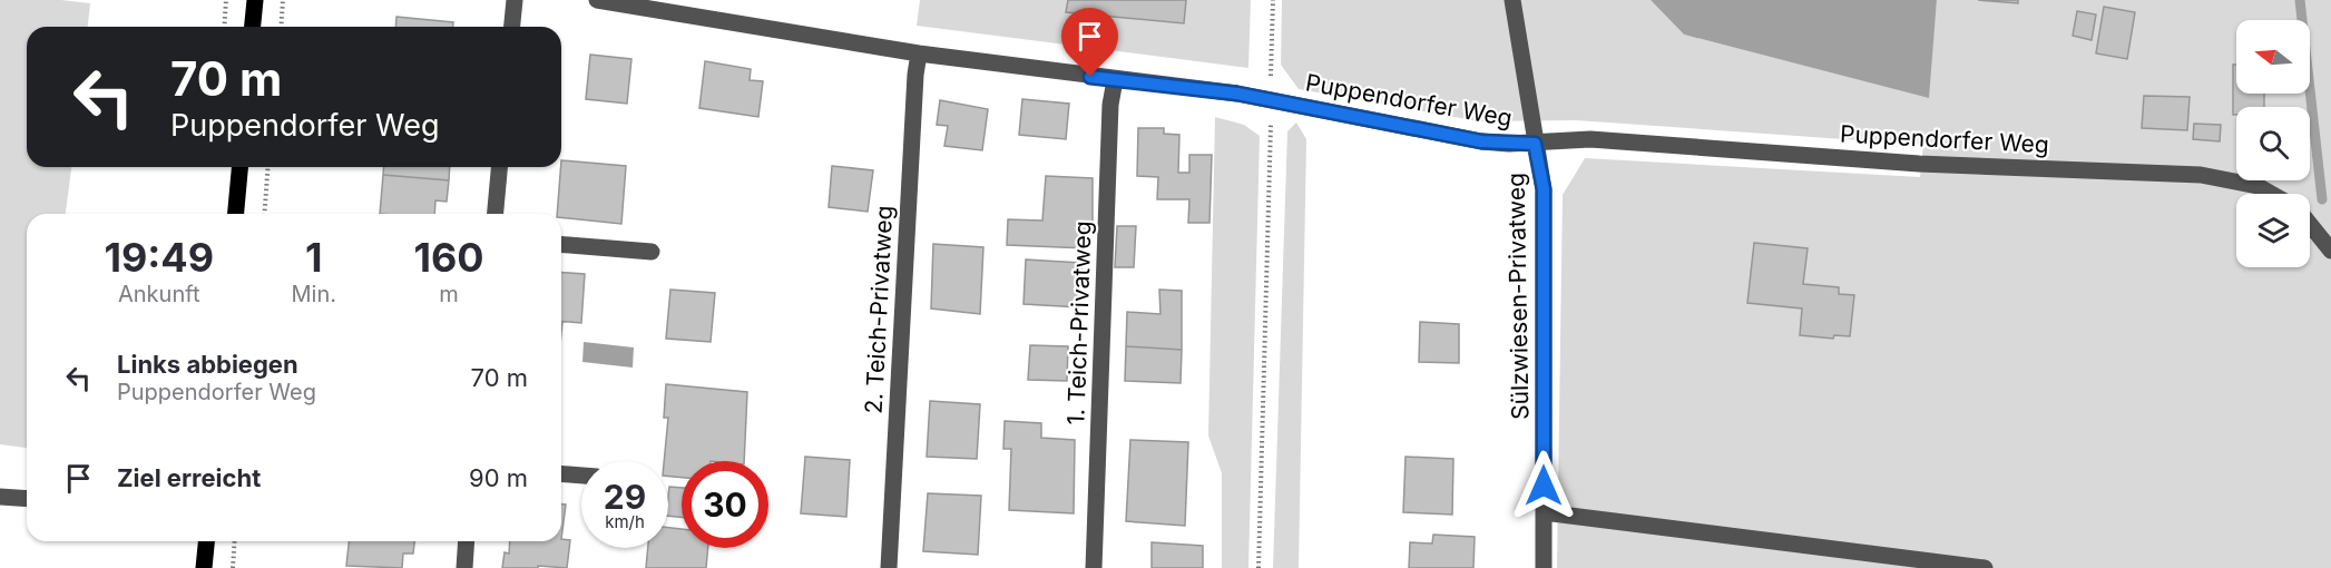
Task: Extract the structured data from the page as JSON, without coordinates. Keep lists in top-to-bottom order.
{
  "streets": {
    "street": [
      "Puppendorfer Weg",
      "Sülzwiesen-Privatweg",
      "2. Teich-Privatweg",
      "1. Teich-Privatweg"
    ]
  },
  "crossings": [
    ["Puppendorfer Weg", "Sülzwiesen-Privatweg"],
    ["Puppendorfer Weg", "2. Teich-Privatweg"],
    ["Puppendorfer Weg", "1. Teich-Privatweg"]
  ],
  "north": "left",
  "page": {
    "turn": ["70 m", "Puppendorfer Weg"],
    "eta": [
      "19:49",
      "Ankunft",
      "1",
      "Min.",
      "160",
      "m"
    ],
    "list": [
      {
        "name": "Links abbiegen",
        "note": "Puppendorfer Weg",
        "value": "70 m"
      },
      {
        "name": "Ziel erreicht",
        "value": "90 m"
      }
    ],
    "speed": "29 km/h",
    "limit": "30"
  }
}
